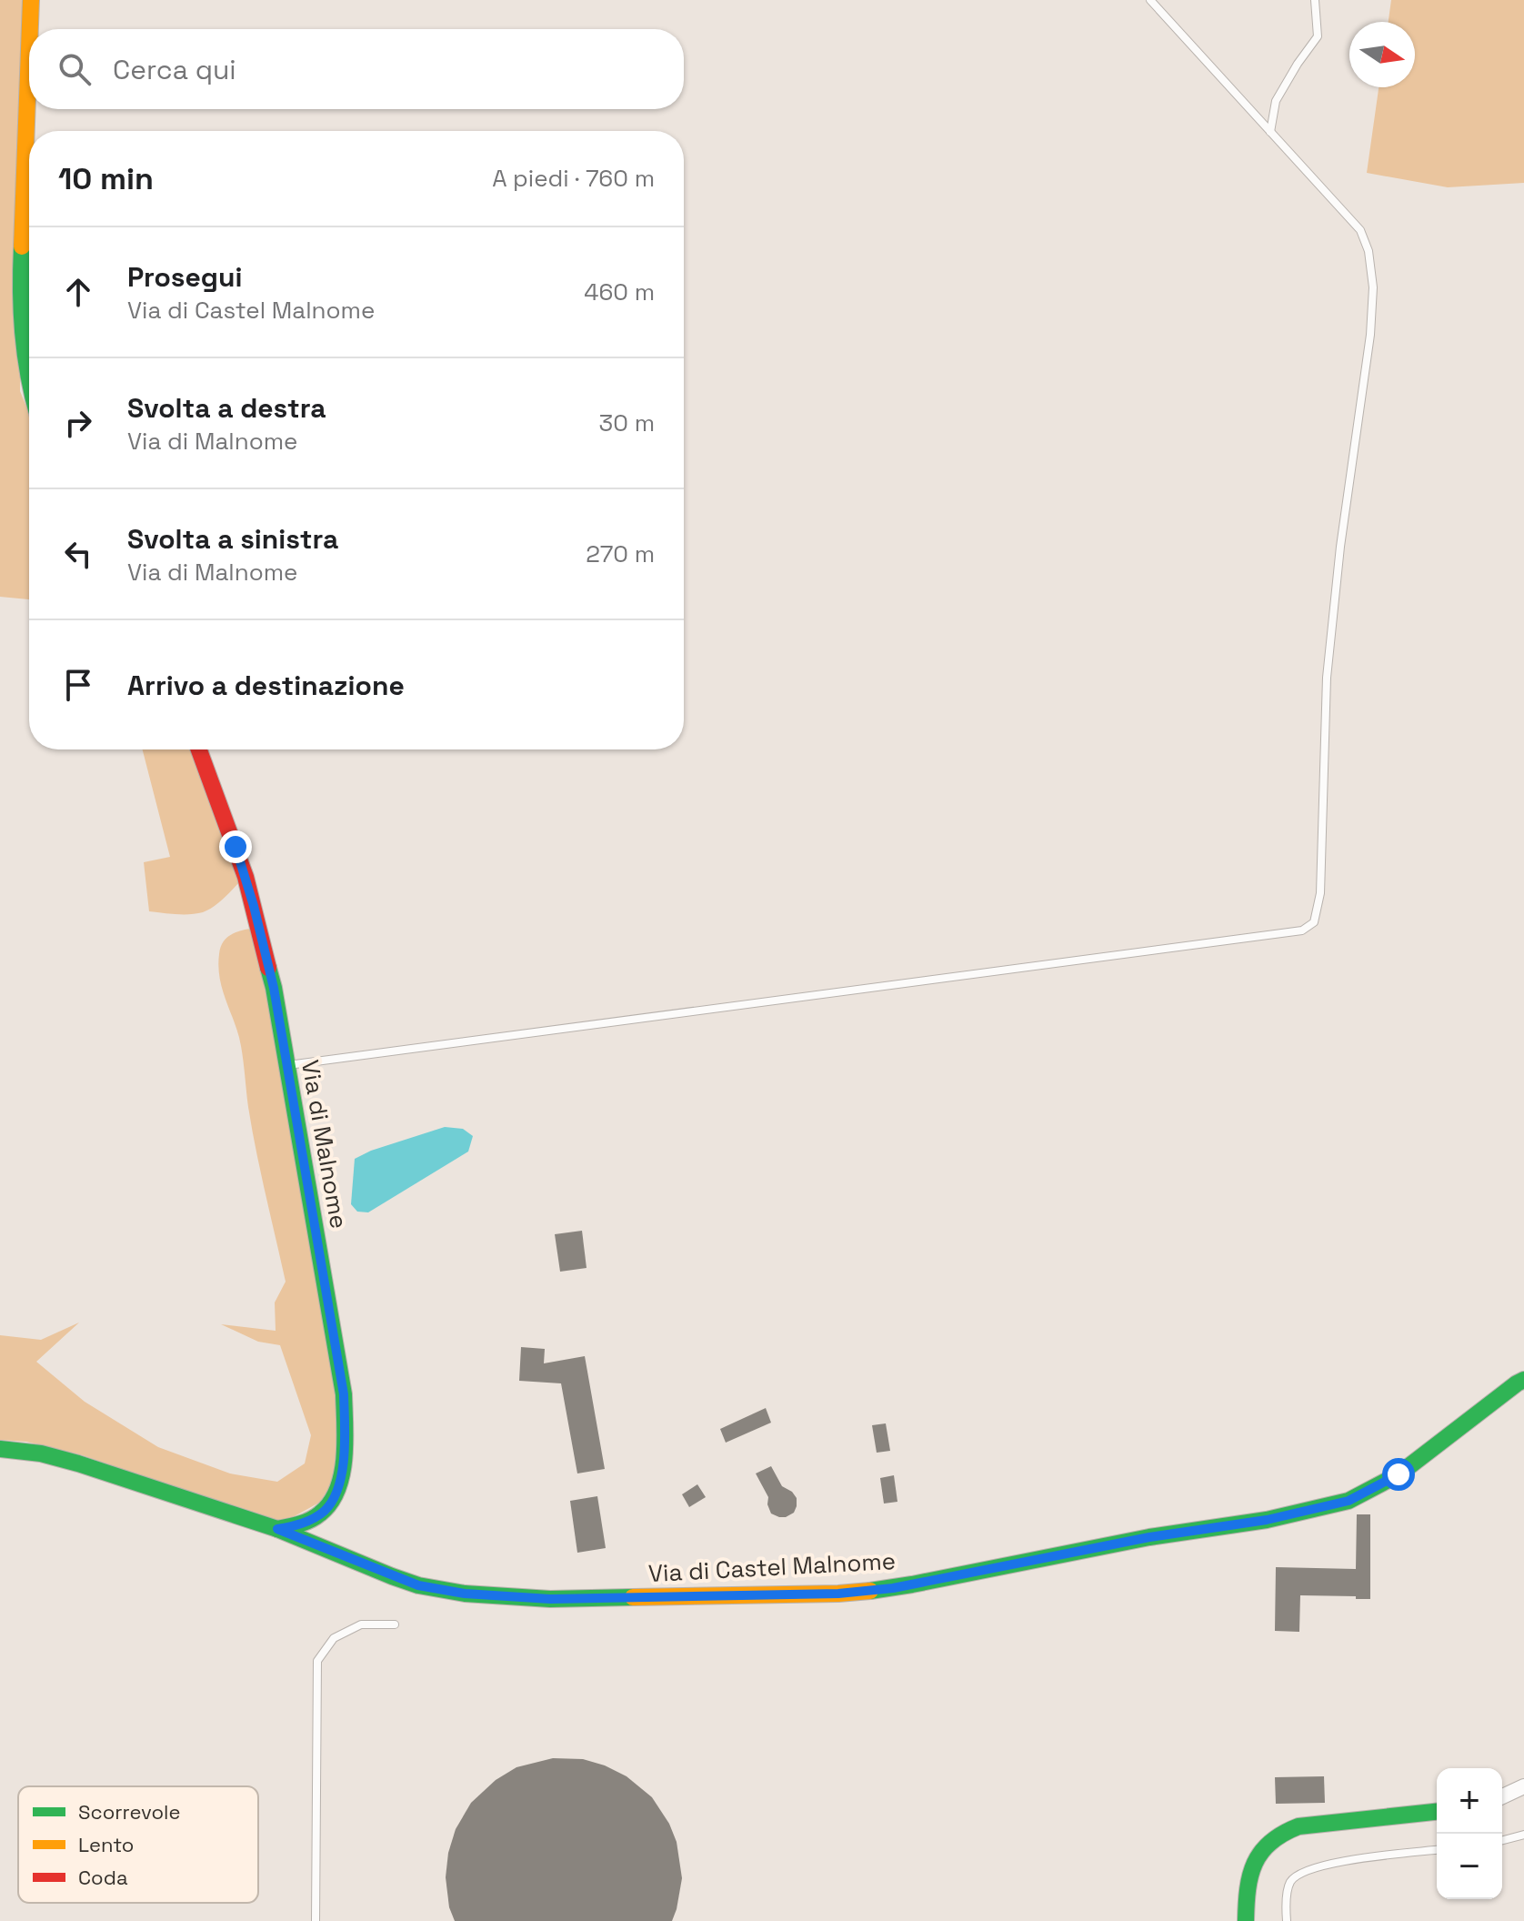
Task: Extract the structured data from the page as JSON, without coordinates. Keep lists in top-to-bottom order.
{
  "streets": {
    "street": ["Via di Malnome", "Via di Castel Malnome"]
  },
  "crossings": [
    ["Via di Malnome", "Via di Castel Malnome"]
  ],
  "legend": ["Scorrevole", "Lento", "Coda"],
  "north": "right",
  "page": {
    "search": "Cerca qui",
    "heading": ["10 min", "A piedi · 760 m"],
    "list": [
      ["Prosegui", "Via di Castel Malnome", "460 m"],
      ["Svolta a destra", "Via di Malnome", "30 m"],
      ["Svolta a sinistra", "Via di Malnome", "270 m"],
      "Arrivo a destinazione"
    ],
    "map_buttons": ["+", "−"]
  }
}
